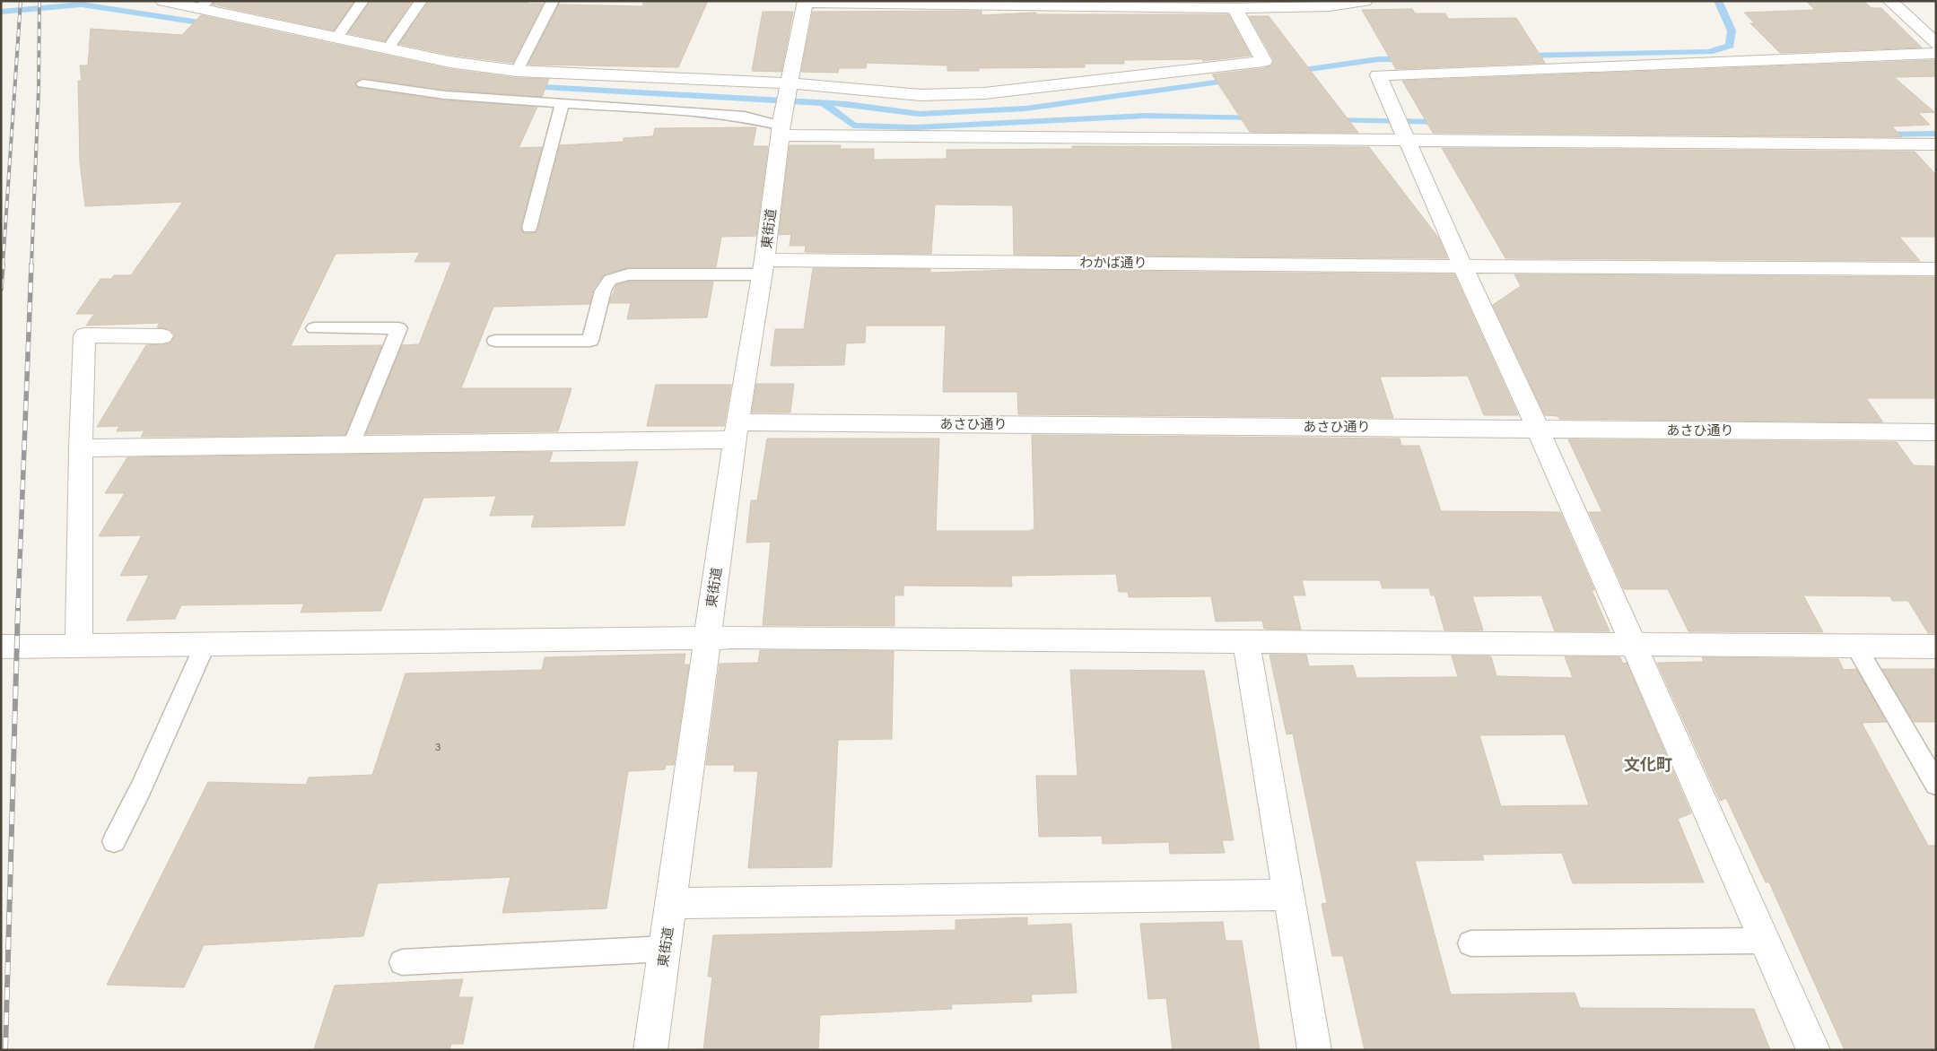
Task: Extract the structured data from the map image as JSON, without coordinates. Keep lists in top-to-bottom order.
{
  "streets": {
    "street": ["東街道", "わかば通り", "あさひ通り"]
  },
  "crossings": [
    ["東街道", "わかば通り"],
    ["東街道", "あさひ通り"]
  ],
  "districts": ["文化町"],
  "house_numbers": ["3"]
}
